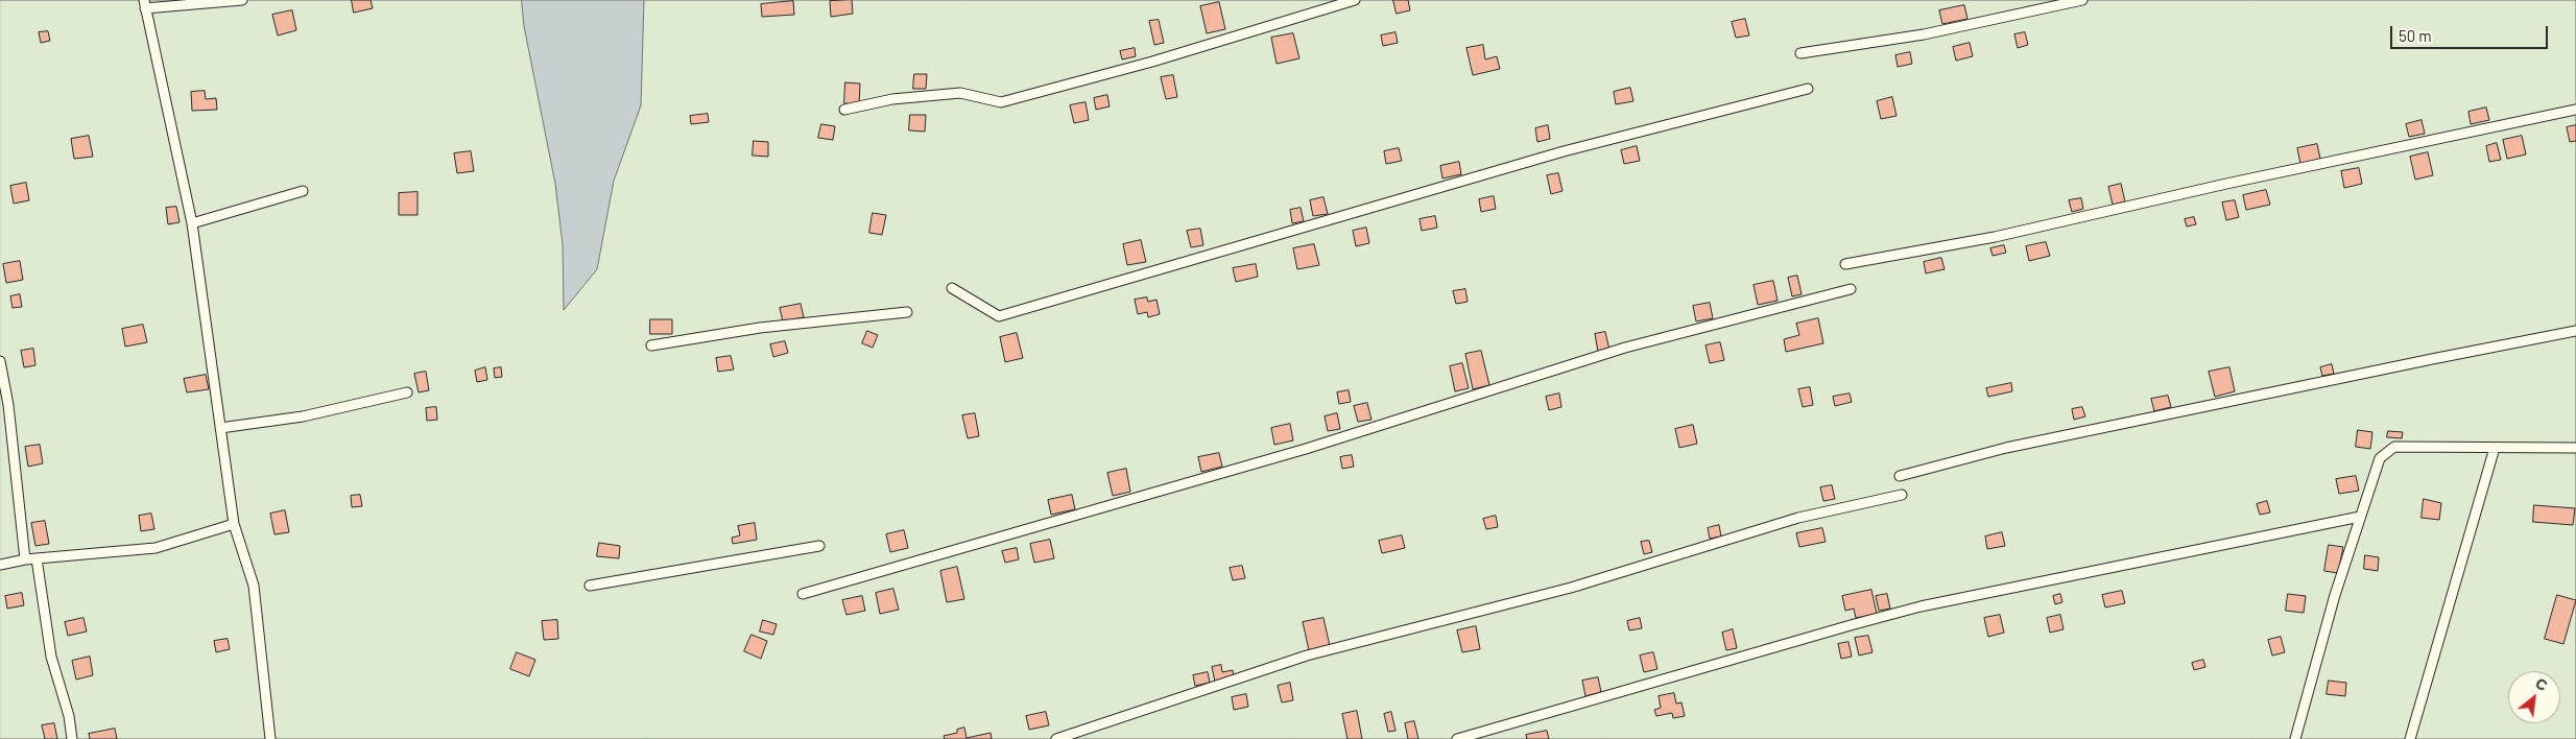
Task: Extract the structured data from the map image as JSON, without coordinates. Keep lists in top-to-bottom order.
{
  "scale_bar": "50 m",
  "north": "top right"
}
